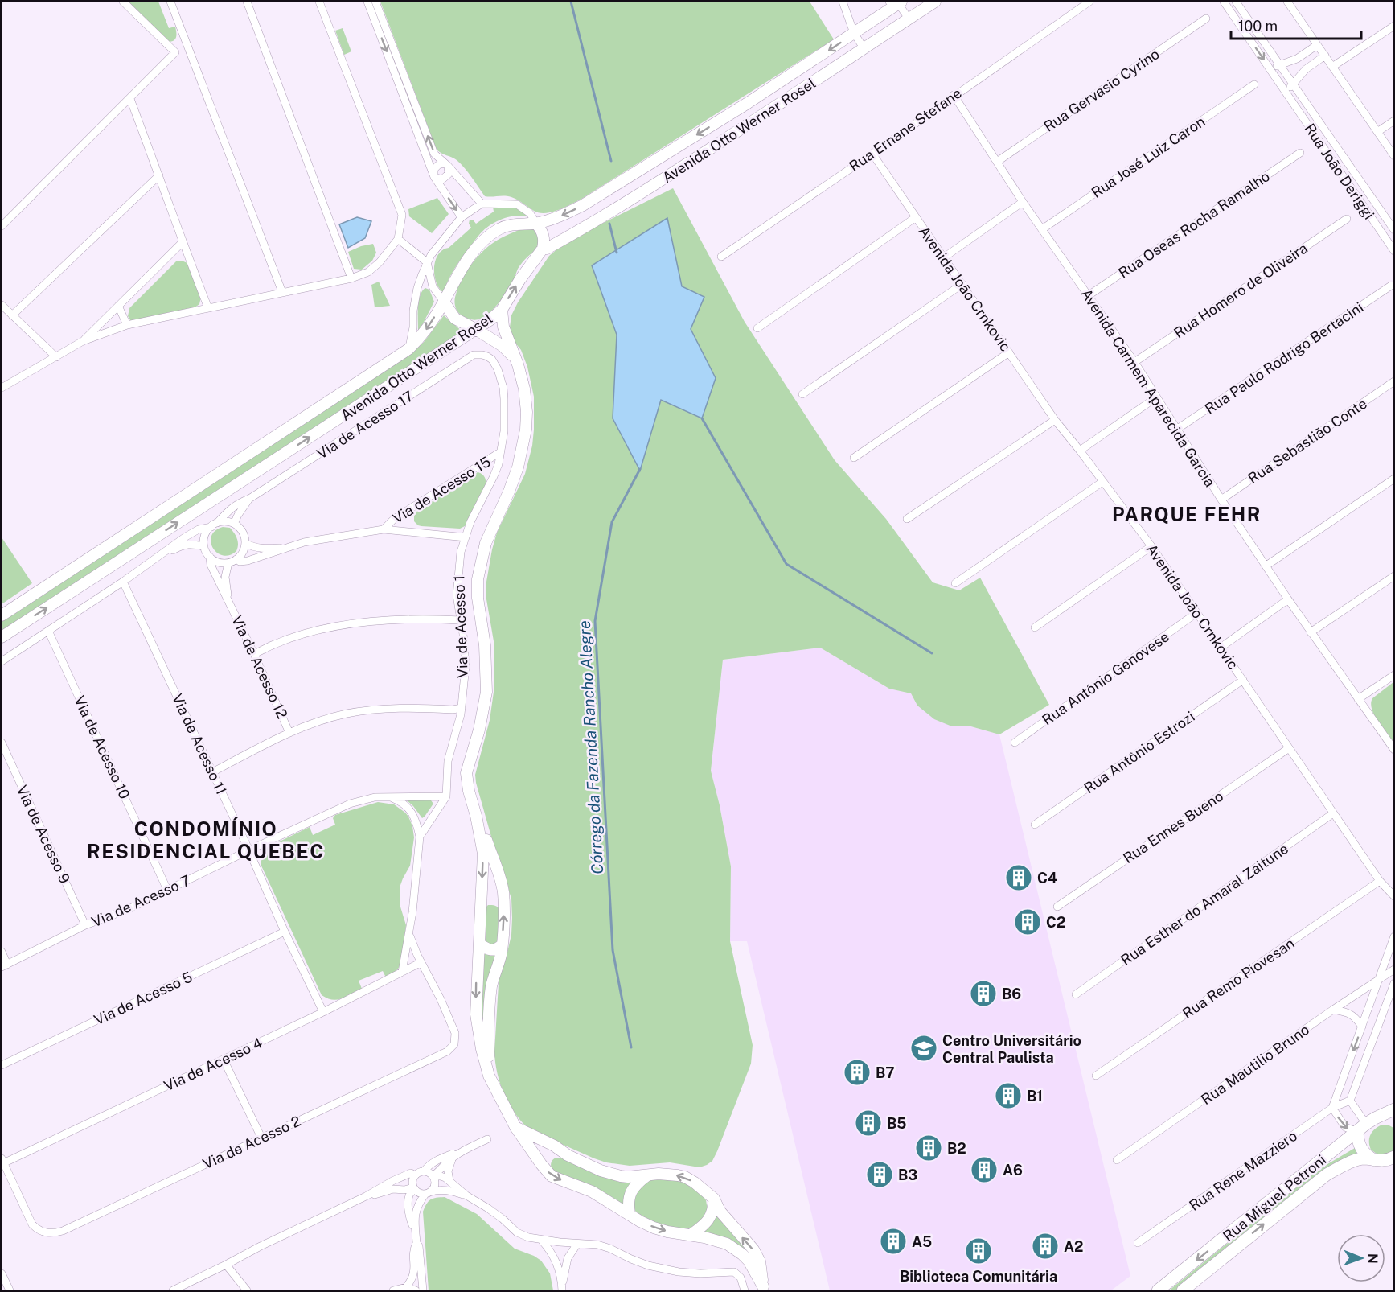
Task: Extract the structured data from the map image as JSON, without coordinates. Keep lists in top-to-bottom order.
{
  "streets": {
    "main road": ["Rua Miguel Petroni"],
    "street": [
      "Rua Gervasio Cyrino",
      "Rua Ernane Stefane",
      "Avenida Otto Werner Rosel",
      "Rua José Luiz Caron",
      "Rua João Deriggi",
      "Rua Oseas Rocha Ramalho",
      "Avenida João Crnkovic",
      "Rua Homero de Oliveira",
      "Rua Paulo Rodrigo Bertacini",
      "Avenida Carmem Aparecida Garcia",
      "Via de Acesso 17",
      "Rua Sebastião Conte",
      "Via de Acesso 15",
      "Via de Acesso 1",
      "Via de Acesso 12",
      "Rua Antônio Genovese",
      "Via de Acesso 11",
      "Via de Acesso 10",
      "Rua Antônio Estrozi",
      "Rua Ennes Bueno",
      "Via de Acesso 9",
      "Via de Acesso 7",
      "Rua Esther do Amaral Zaitune",
      "Rua Remo Piovesan",
      "Via de Acesso 5",
      "Via de Acesso 4",
      "Rua Mautilio Bruno",
      "Via de Acesso 2",
      "Rua Rene Mazziero"
    ]
  },
  "crossings": [
    ["Rua Gervasio Cyrino", "Avenida Carmem Aparecida Garcia"],
    ["Rua Ernane Stefane", "Avenida João Crnkovic"],
    ["Rua Ernane Stefane", "Avenida Carmem Aparecida Garcia"],
    ["Rua José Luiz Caron", "Avenida Carmem Aparecida Garcia"],
    ["Rua Oseas Rocha Ramalho", "Avenida Carmem Aparecida Garcia"],
    ["Avenida João Crnkovic", "Rua Antônio Genovese"],
    ["Avenida João Crnkovic", "Rua Antônio Estrozi"],
    ["Avenida João Crnkovic", "Rua Ennes Bueno"],
    ["Avenida João Crnkovic", "Rua Esther do Amaral Zaitune"],
    ["Avenida João Crnkovic", "Rua Remo Piovesan"],
    ["Rua Homero de Oliveira", "Avenida Carmem Aparecida Garcia"],
    ["Rua Paulo Rodrigo Bertacini", "Avenida Carmem Aparecida Garcia"],
    ["Avenida Carmem Aparecida Garcia", "Rua Sebastião Conte"],
    ["Via de Acesso 17", "Via de Acesso 15"],
    ["Via de Acesso 17", "Via de Acesso 1"],
    ["Via de Acesso 17", "Via de Acesso 12"],
    ["Via de Acesso 17", "Via de Acesso 11"],
    ["Via de Acesso 17", "Via de Acesso 10"],
    ["Via de Acesso 15", "Via de Acesso 1"],
    ["Via de Acesso 15", "Via de Acesso 12"],
    ["Via de Acesso 1", "Via de Acesso 7"],
    ["Via de Acesso 11", "Via de Acesso 7"],
    ["Via de Acesso 11", "Via de Acesso 5"],
    ["Via de Acesso 11", "Via de Acesso 4"],
    ["Via de Acesso 10", "Via de Acesso 7"],
    ["Via de Acesso 9", "Via de Acesso 7"],
    ["Via de Acesso 4", "Via de Acesso 2"]
  ],
  "districts": ["PARQUE FEHR", "CONDOMÍNIO RESIDENCIAL QUEBEC"],
  "water": ["Córrego da Fazenda Rancho Alegre"],
  "places": {
    "building": [
      "C4",
      "C2",
      "B6",
      "B7",
      "B1",
      "B5",
      "B2",
      "A6",
      "B3",
      "A5",
      "A2",
      "Biblioteca Comunitária"
    ],
    "school or university": ["Centro Universitário Central Paulista"]
  },
  "scale_bar": "100 m",
  "north": "right"
}
